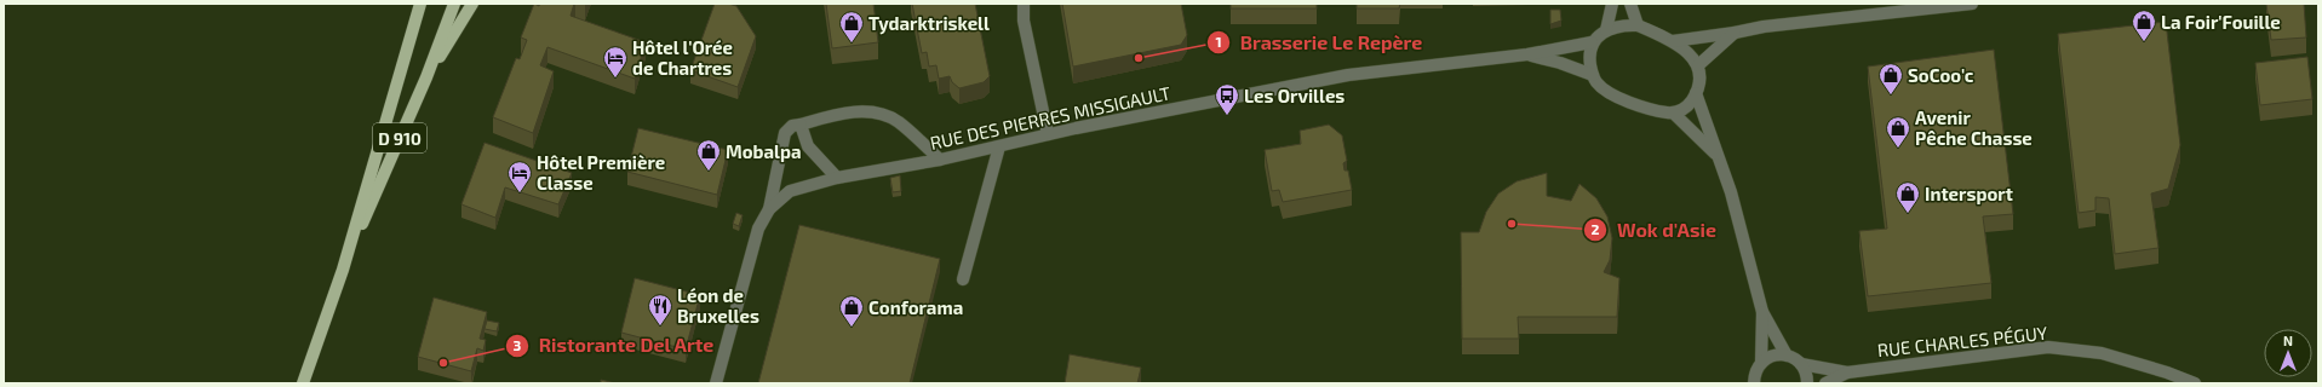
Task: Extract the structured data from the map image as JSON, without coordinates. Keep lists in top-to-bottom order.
{
  "streets": {
    "main road": ["D 910"],
    "street": ["RUE DES PIERRES MISSIGAULT", "RUE CHARLES PÉGUY"]
  },
  "places": {
    "shop": [
      "La Foir'Fouille",
      "Tydarktriskell",
      "SoCoo'c",
      "Avenir Pêche Chasse",
      "Mobalpa",
      "Intersport",
      "Conforama"
    ],
    "other": ["Brasserie Le Repère", "Wok d'Asie", "Ristorante Del Arte"],
    "hotel": ["Hôtel l'Orée de Chartres", "Hôtel Première Classe"],
    "bus stop": ["Les Orvilles"],
    "restaurant": ["Léon de Bruxelles"]
  },
  "north": "top"
}
